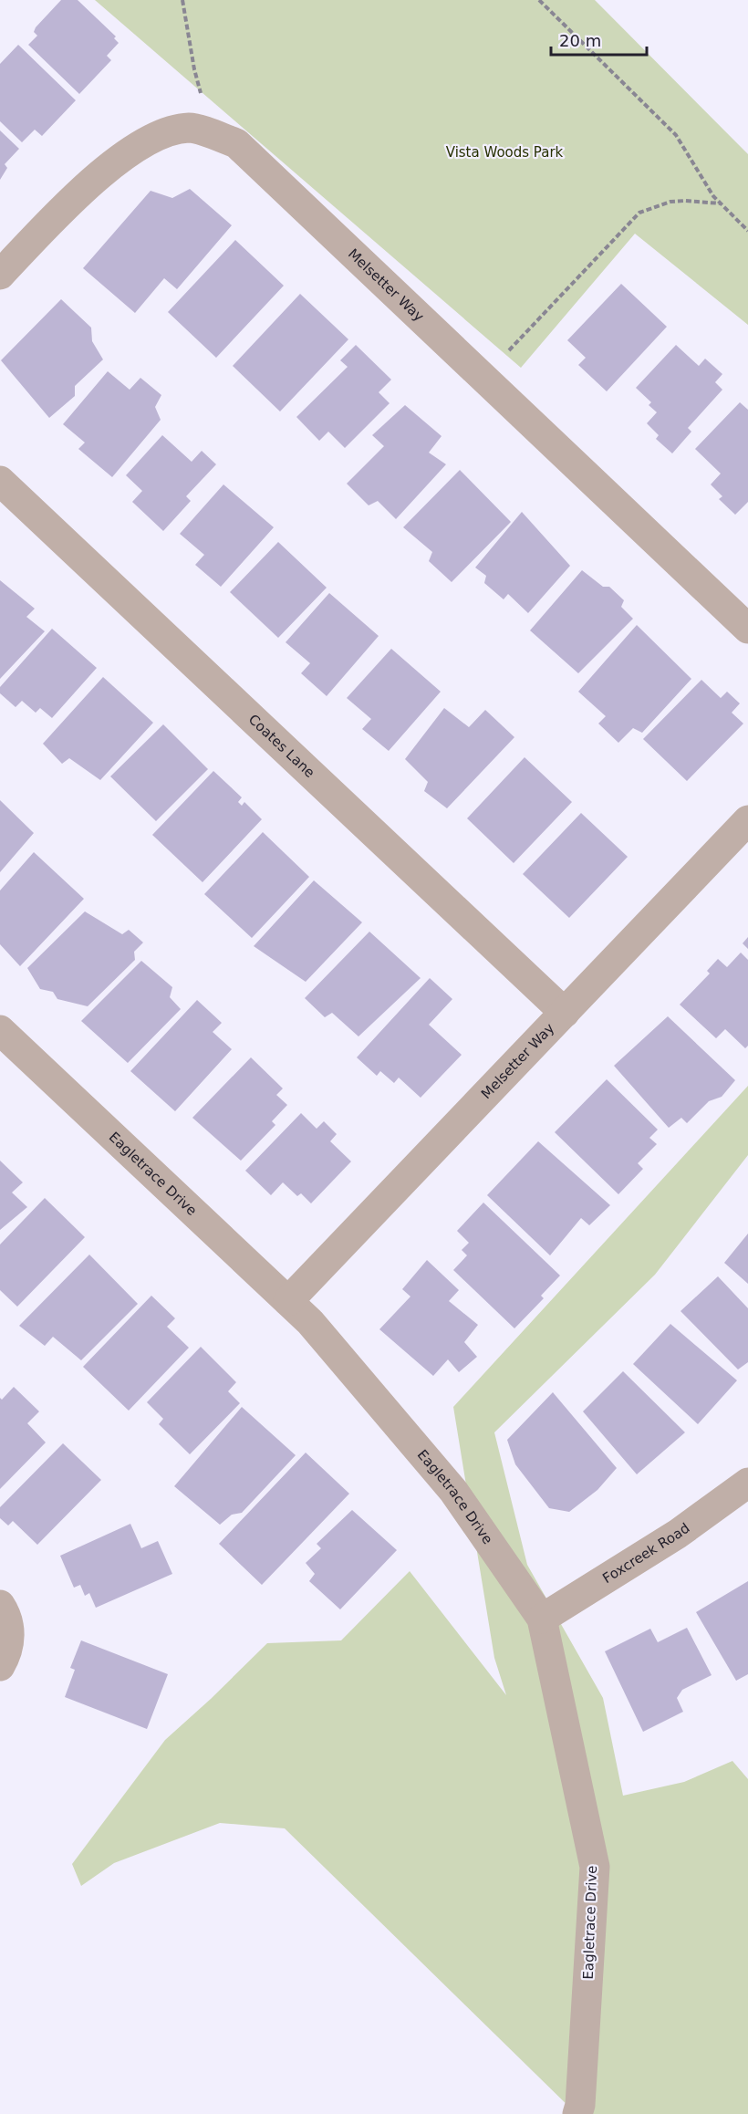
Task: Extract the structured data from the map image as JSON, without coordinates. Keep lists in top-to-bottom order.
{
  "streets": {
    "street": [
      "Melsetter Way",
      "Coates Lane",
      "Eagletrace Drive",
      "Foxcreek Road"
    ]
  },
  "crossings": [
    ["Melsetter Way", "Coates Lane"],
    ["Melsetter Way", "Eagletrace Drive"],
    ["Eagletrace Drive", "Foxcreek Road"]
  ],
  "parks": ["Vista Woods Park"],
  "scale_bar": "20 m"
}
